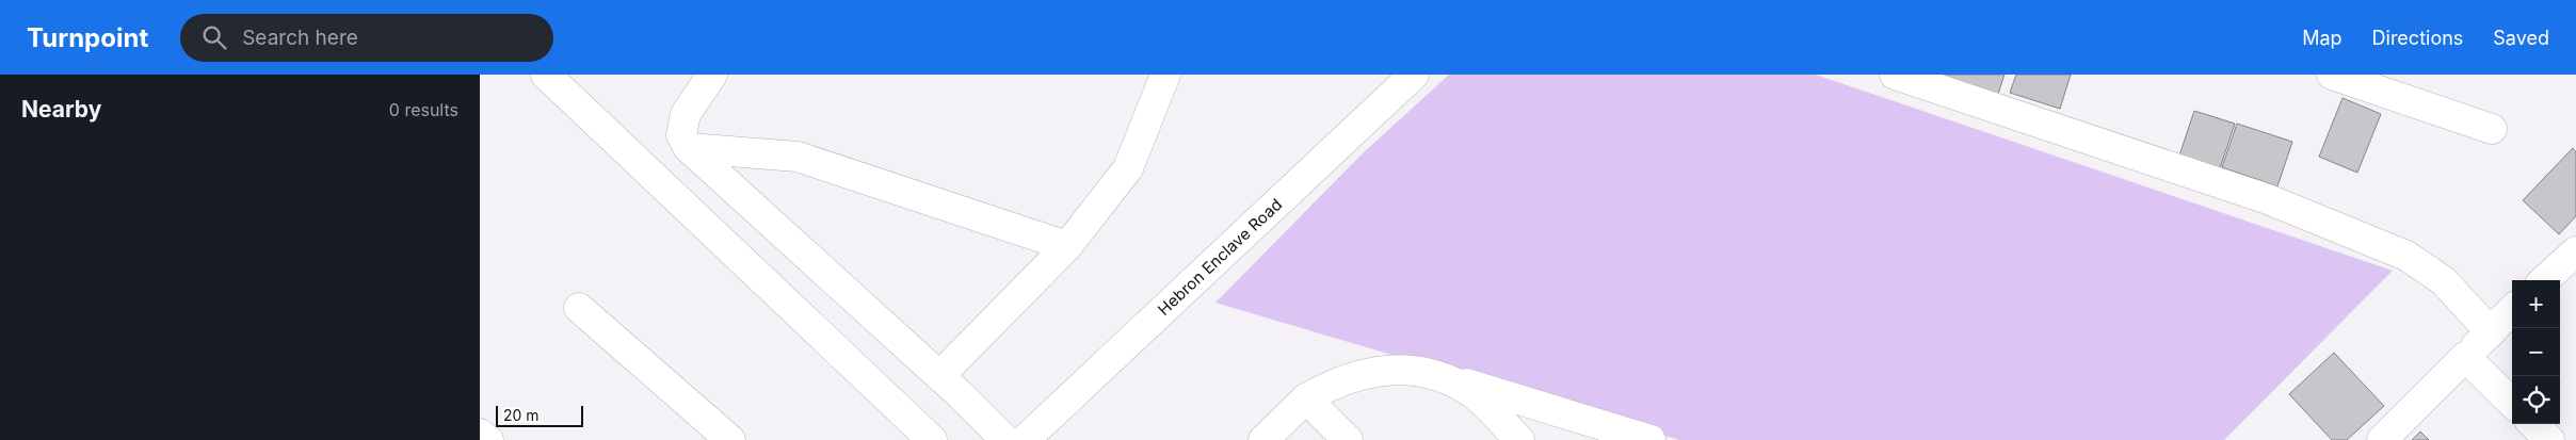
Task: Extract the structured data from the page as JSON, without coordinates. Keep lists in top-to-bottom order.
{
  "streets": {
    "street": ["Hebron Enclave Road"]
  },
  "scale_bar": "20 m",
  "page": {
    "header": "Turnpoint",
    "search": "Search here",
    "nav": ["Map", "Directions", "Saved"],
    "heading": ["Nearby", "0 results"],
    "map_buttons": ["+", "−"],
    "scale": "20 m"
  }
}
